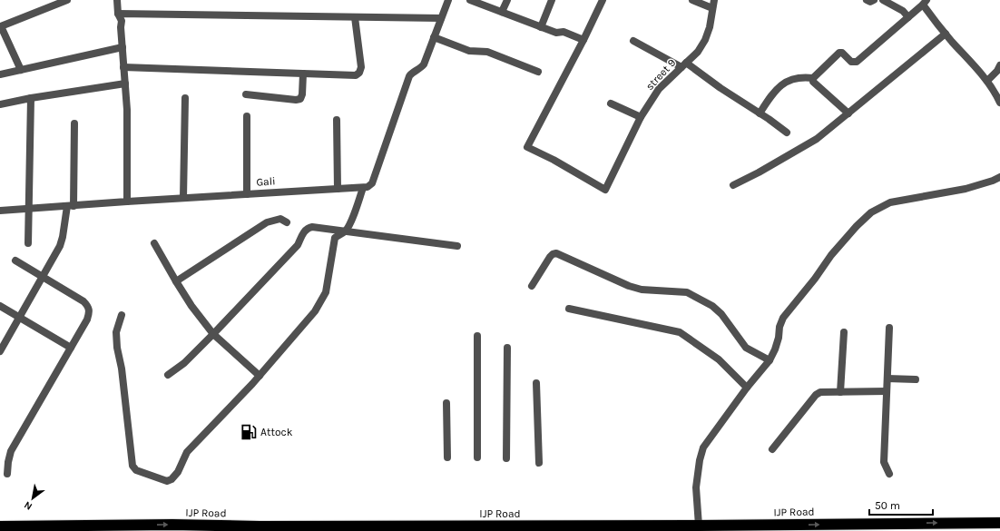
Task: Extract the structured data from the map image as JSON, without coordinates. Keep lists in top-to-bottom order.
{
  "streets": {
    "highway": ["IJP Road"],
    "street": ["street 9", "Gali"]
  },
  "one_way": ["IJP Road"],
  "places": {
    "fuel station": ["Attock"]
  },
  "scale_bar": "50 m",
  "north": "bottom left"
}
